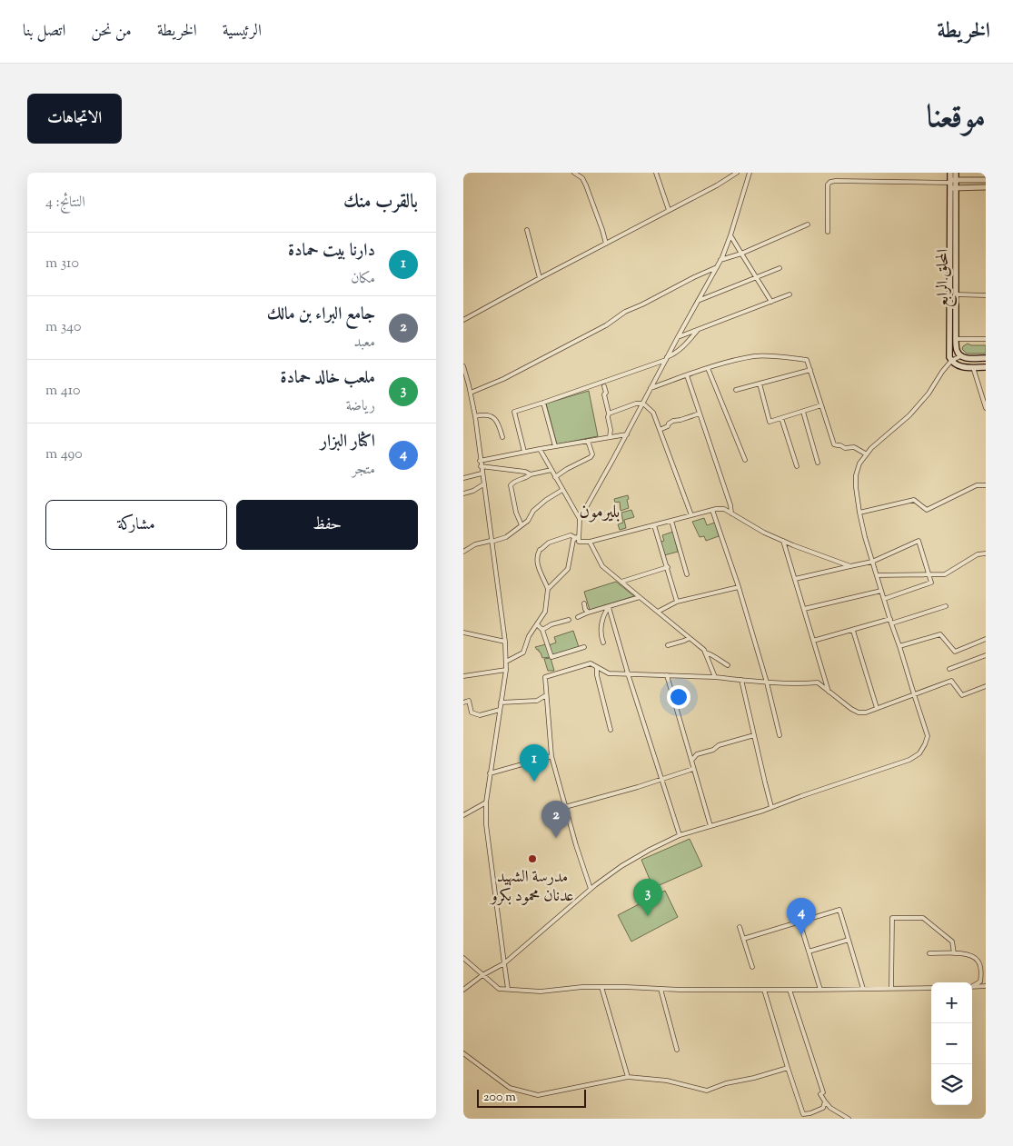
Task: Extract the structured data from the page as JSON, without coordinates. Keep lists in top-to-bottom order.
{
  "streets": {
    "main road": ["المحلق الرابع"]
  },
  "districts": ["بليرمون"],
  "places": ["مدرسة الشهيد عدنان محمود بكرو"],
  "scale_bar": "200 m",
  "page": {
    "header": "الخريطة",
    "nav": [
      "الرئيسية",
      "الخريطة",
      "من نحن",
      "اتصل بنا"
    ],
    "title": "موقعنا",
    "buttons": [
      "الاتجاهات",
      ["حفظ", "مشاركة"]
    ],
    "heading": ["بالقرب منك", "النتائج: 4"],
    "list": [
      {
        "mark": "1",
        "name": "دارنا بيت حمادة",
        "note": "مكان",
        "value": "310 m"
      },
      {
        "mark": "2",
        "name": "جامع البراء بن مالك",
        "note": "معبد",
        "value": "340 m"
      },
      {
        "mark": "3",
        "name": "ملعب خالد حمادة",
        "note": "رياضة",
        "value": "410 m"
      },
      {
        "mark": "4",
        "name": "اكثار البزار",
        "note": "متجر",
        "value": "490 m"
      }
    ],
    "pins": [
      "1",
      "2",
      "3",
      "4"
    ],
    "map_buttons": ["+", "−"],
    "scale": "200 m"
  }
}
